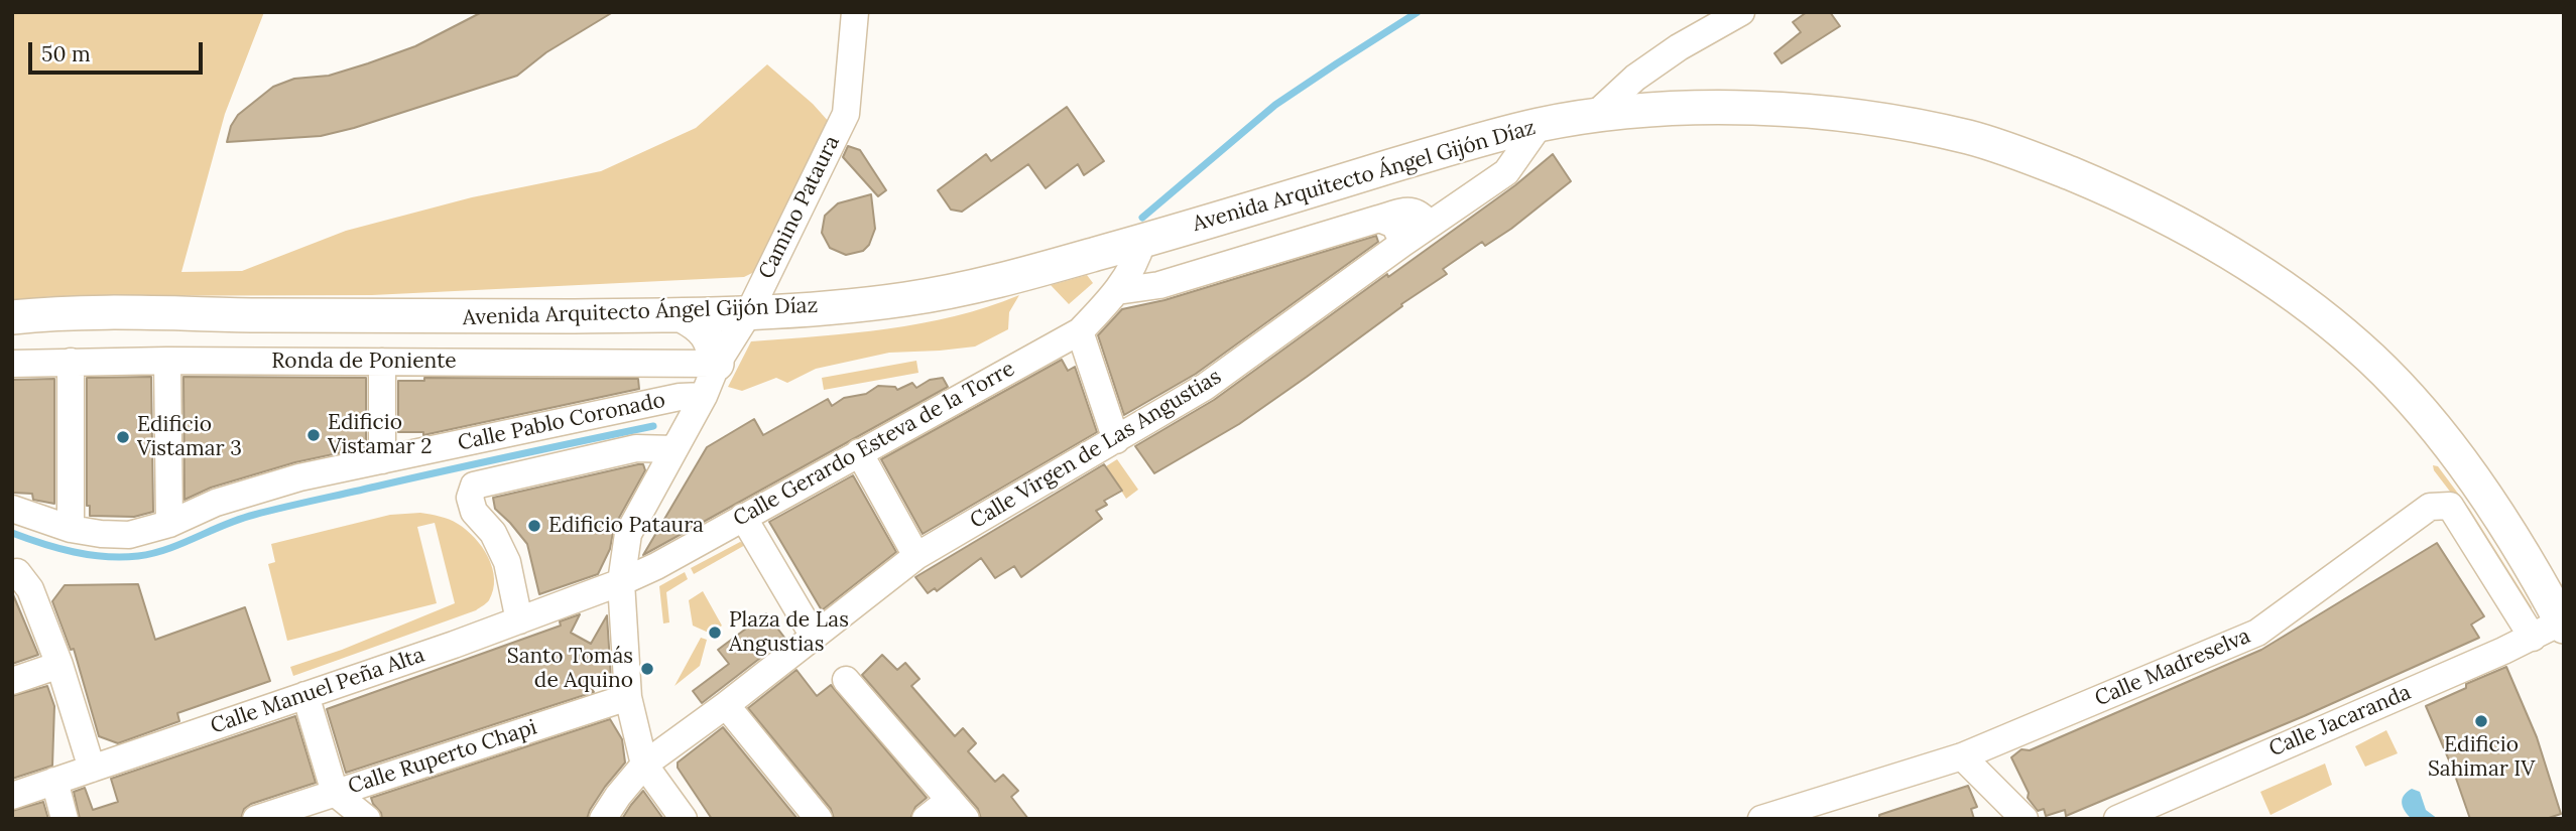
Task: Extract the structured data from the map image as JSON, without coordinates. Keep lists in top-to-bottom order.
{
  "streets": {
    "main road": ["Avenida Arquitecto Ángel Gijón Díaz"],
    "street": [
      "Camino Pataura",
      "Ronda de Poniente",
      "Calle Pablo Coronado",
      "Calle Gerardo Esteva de la Torre",
      "Calle Virgen de Las Angustias",
      "Calle Madreselva",
      "Calle Manuel Peña Alta",
      "Calle Jacaranda",
      "Calle Ruperto Chapi"
    ]
  },
  "crossings": [
    ["Avenida Arquitecto Ángel Gijón Díaz", "Camino Pataura"],
    ["Avenida Arquitecto Ángel Gijón Díaz", "Calle Gerardo Esteva de la Torre"],
    ["Avenida Arquitecto Ángel Gijón Díaz", "Calle Virgen de Las Angustias"],
    ["Avenida Arquitecto Ángel Gijón Díaz", "Calle Jacaranda"],
    ["Camino Pataura", "Ronda de Poniente"],
    ["Camino Pataura", "Calle Pablo Coronado"],
    ["Camino Pataura", "Calle Gerardo Esteva de la Torre"],
    ["Camino Pataura", "Calle Virgen de Las Angustias"],
    ["Camino Pataura", "Calle Manuel Peña Alta"],
    ["Camino Pataura", "Calle Ruperto Chapi"],
    ["Calle Gerardo Esteva de la Torre", "Calle Manuel Peña Alta"],
    ["Calle Madreselva", "Calle Jacaranda"]
  ],
  "places": [
    "Edificio Vistamar 2",
    "Edificio Vistamar 3",
    "Edificio Pataura",
    "Plaza de Las Angustias",
    "Santo Tomás de Aquino",
    "Edificio Sahimar IV"
  ],
  "scale_bar": "50 m"
}
